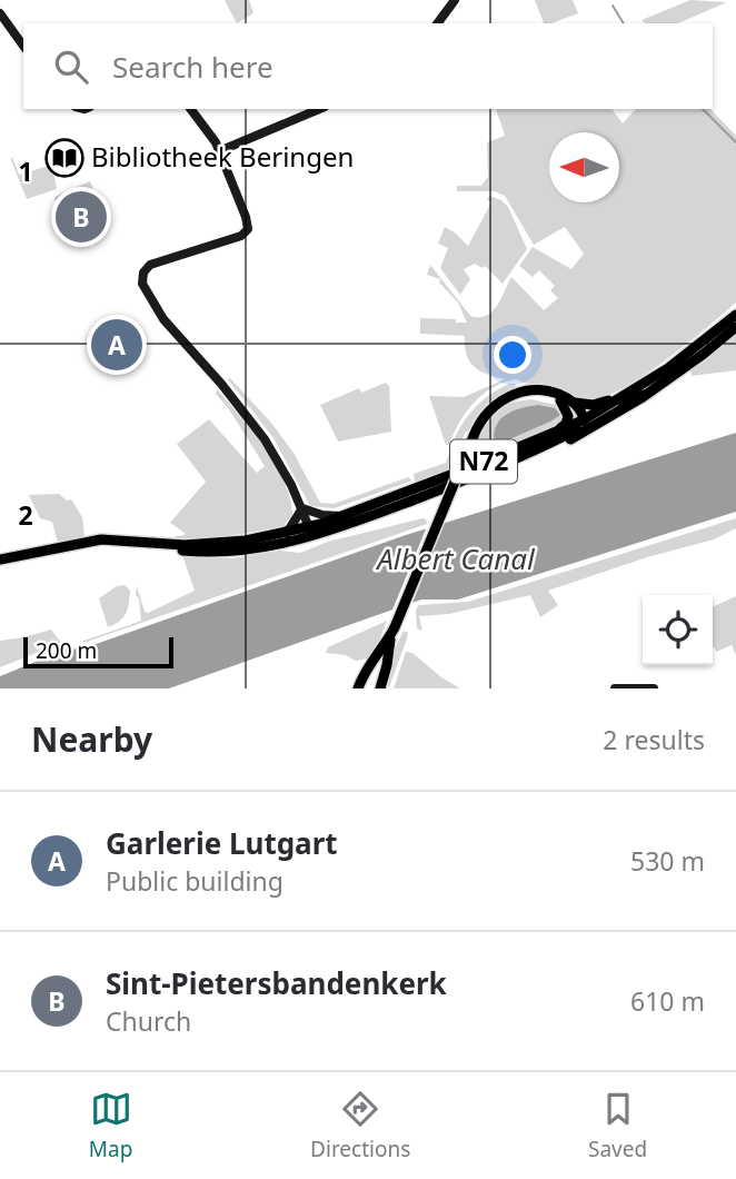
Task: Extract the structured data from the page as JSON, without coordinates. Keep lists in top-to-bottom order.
{
  "streets": {
    "main road": ["N72"]
  },
  "water": ["Albert Canal"],
  "places": {
    "library": ["Bibliotheek Beringen"]
  },
  "scale_bar": "200 m",
  "north": "left",
  "page": {
    "search": "Search here",
    "pins": ["B", "A"],
    "scale": "200 m",
    "heading": ["Nearby", "2 results"],
    "list": [
      {
        "mark": "A",
        "name": "Garlerie Lutgart",
        "note": "Public building",
        "value": "530 m"
      },
      {
        "mark": "B",
        "name": "Sint-Pietersbandenkerk",
        "note": "Church",
        "value": "610 m"
      }
    ],
    "nav": ["Map", "Directions", "Saved"]
  },
  "grid": {
    "rows": ["1", "2"]
  }
}
